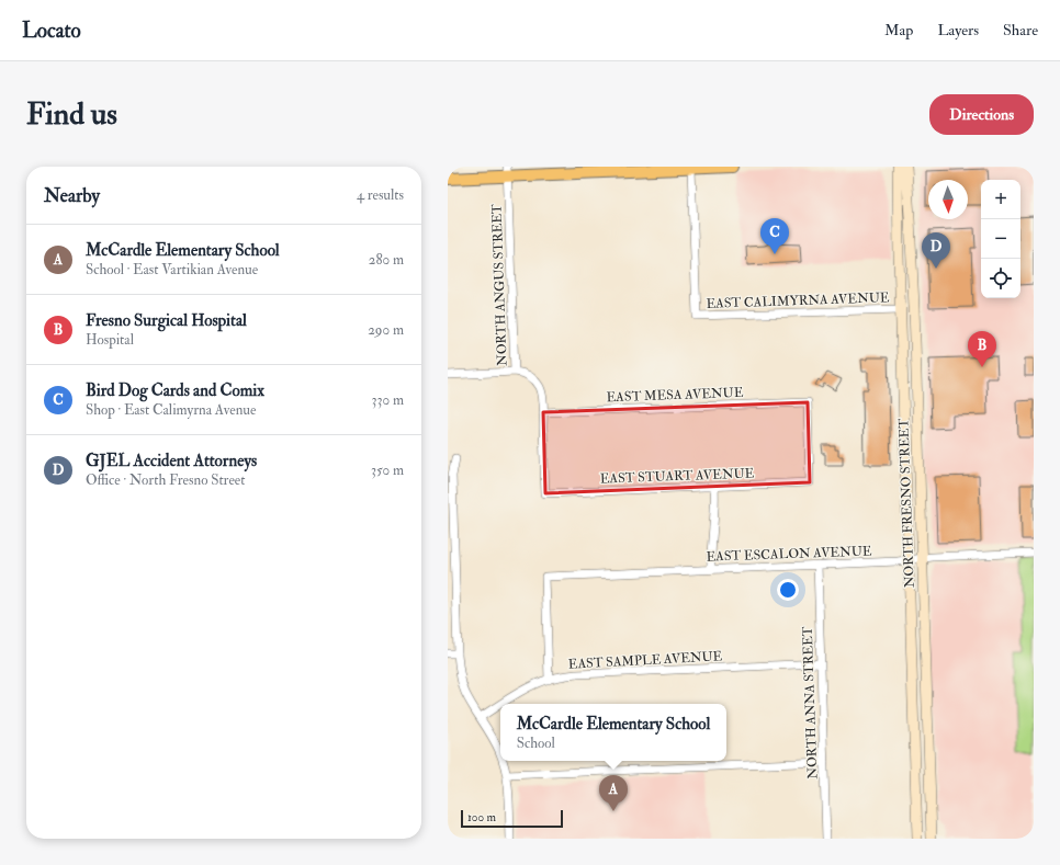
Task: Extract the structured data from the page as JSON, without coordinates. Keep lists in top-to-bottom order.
{
  "streets": {
    "main road": ["NORTH FRESNO STREET"],
    "street": [
      "NORTH ANGUS STREET",
      "EAST CALIMYRNA AVENUE",
      "EAST MESA AVENUE",
      "EAST STUART AVENUE",
      "EAST ESCALON AVENUE",
      "EAST SAMPLE AVENUE",
      "NORTH ANNA STREET"
    ]
  },
  "crossings": [
    ["NORTH ANGUS STREET", "EAST MESA AVENUE"],
    ["NORTH ANGUS STREET", "EAST STUART AVENUE"],
    ["EAST CALIMYRNA AVENUE", "NORTH FRESNO STREET"],
    ["EAST MESA AVENUE", "EAST STUART AVENUE"],
    ["NORTH FRESNO STREET", "EAST ESCALON AVENUE"],
    ["EAST ESCALON AVENUE", "EAST SAMPLE AVENUE"],
    ["EAST ESCALON AVENUE", "NORTH ANNA STREET"],
    ["EAST SAMPLE AVENUE", "NORTH ANNA STREET"]
  ],
  "scale_bar": "100 m",
  "north": "bottom",
  "page": {
    "header": "Locato",
    "nav": ["Map", "Layers", "Share"],
    "buttons": "Directions",
    "title": "Find us",
    "heading": ["Nearby", "4 results"],
    "map_buttons": ["+", "−"],
    "pins": [
      "C",
      "D",
      "B",
      "A"
    ],
    "list": [
      {
        "mark": "A",
        "name": "McCardle Elementary School",
        "note": "School · East Vartikian Avenue",
        "value": "280 m"
      },
      {
        "mark": "B",
        "name": "Fresno Surgical Hospital",
        "note": "Hospital",
        "value": "290 m"
      },
      {
        "mark": "C",
        "name": "Bird Dog Cards and Comix",
        "note": "Shop · East Calimyrna Avenue",
        "value": "330 m"
      },
      {
        "mark": "D",
        "name": "GJEL Accident Attorneys",
        "note": "Office · North Fresno Street",
        "value": "350 m"
      }
    ],
    "popup": ["McCardle Elementary School", "School"],
    "scale": "100 m"
  }
}
